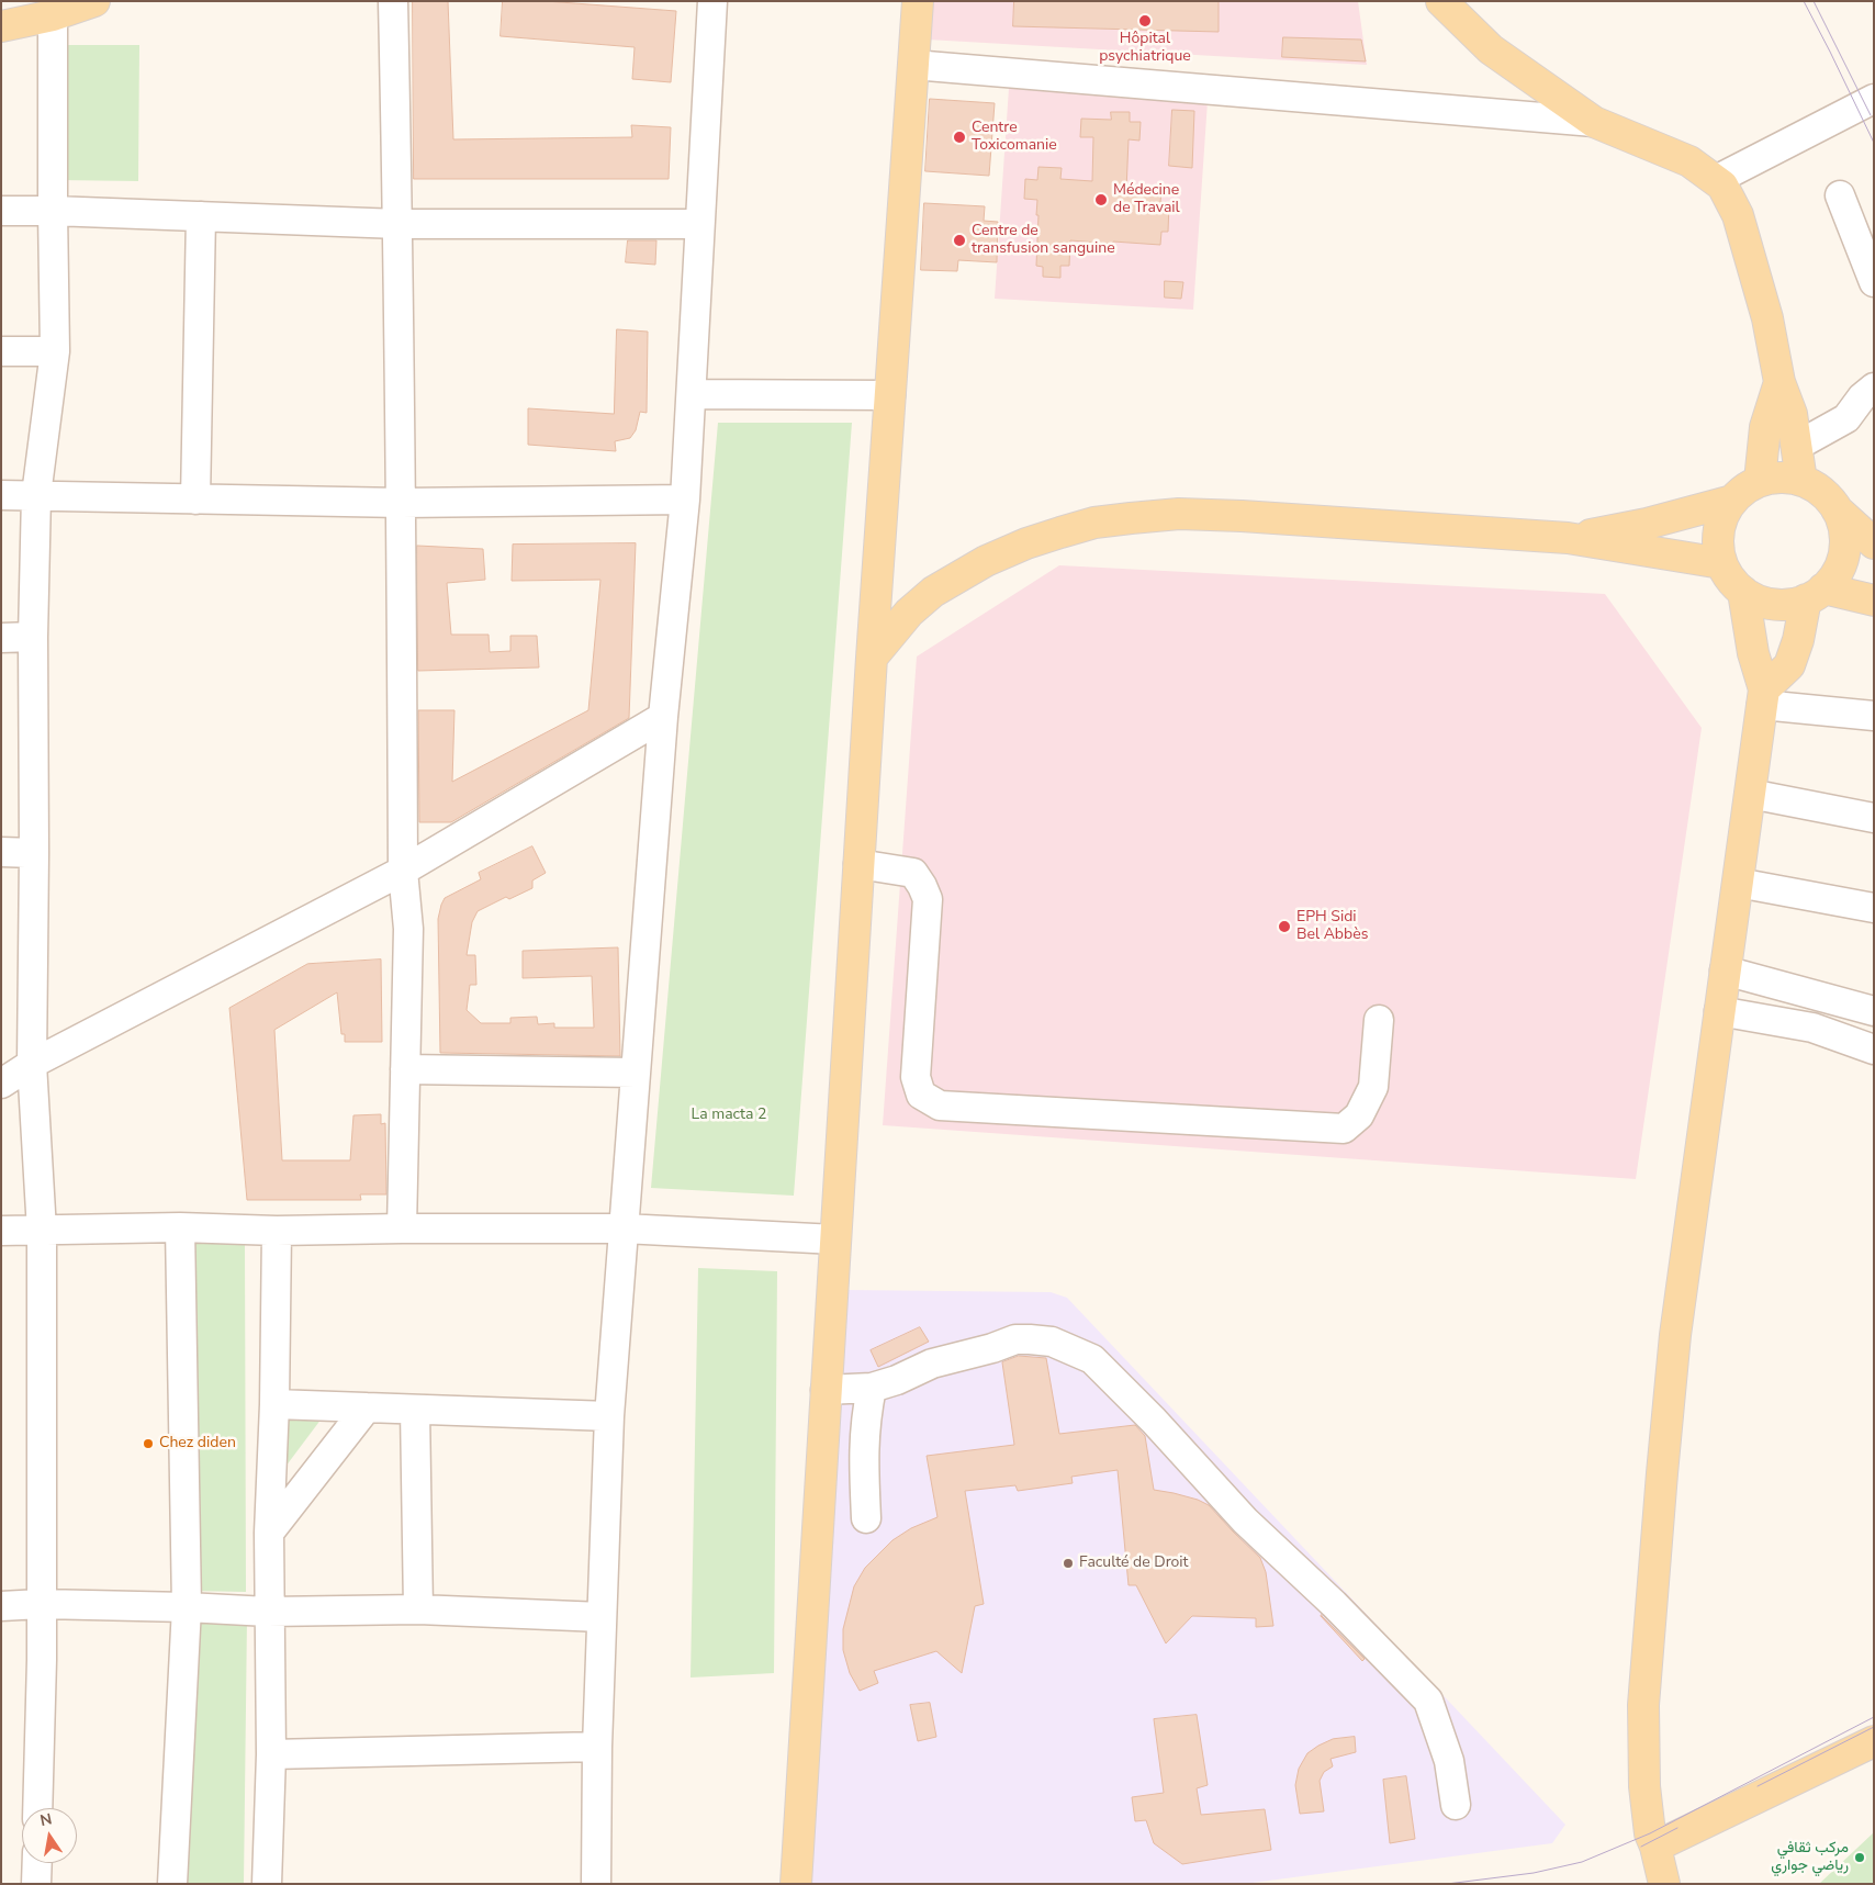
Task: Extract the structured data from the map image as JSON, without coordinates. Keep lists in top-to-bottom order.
{
  "parks": ["La macta 2"],
  "places": [
    "Hôpital psychiatrique",
    "Centre Toxicomanie",
    "Médecine de Travail",
    "Centre de transfusion sanguine",
    "EPH Sidi Bel Abbès",
    "Chez diden",
    "Faculté de Droit",
    "مركب ثقافي رياضي جواري"
  ],
  "north": "top"
}
